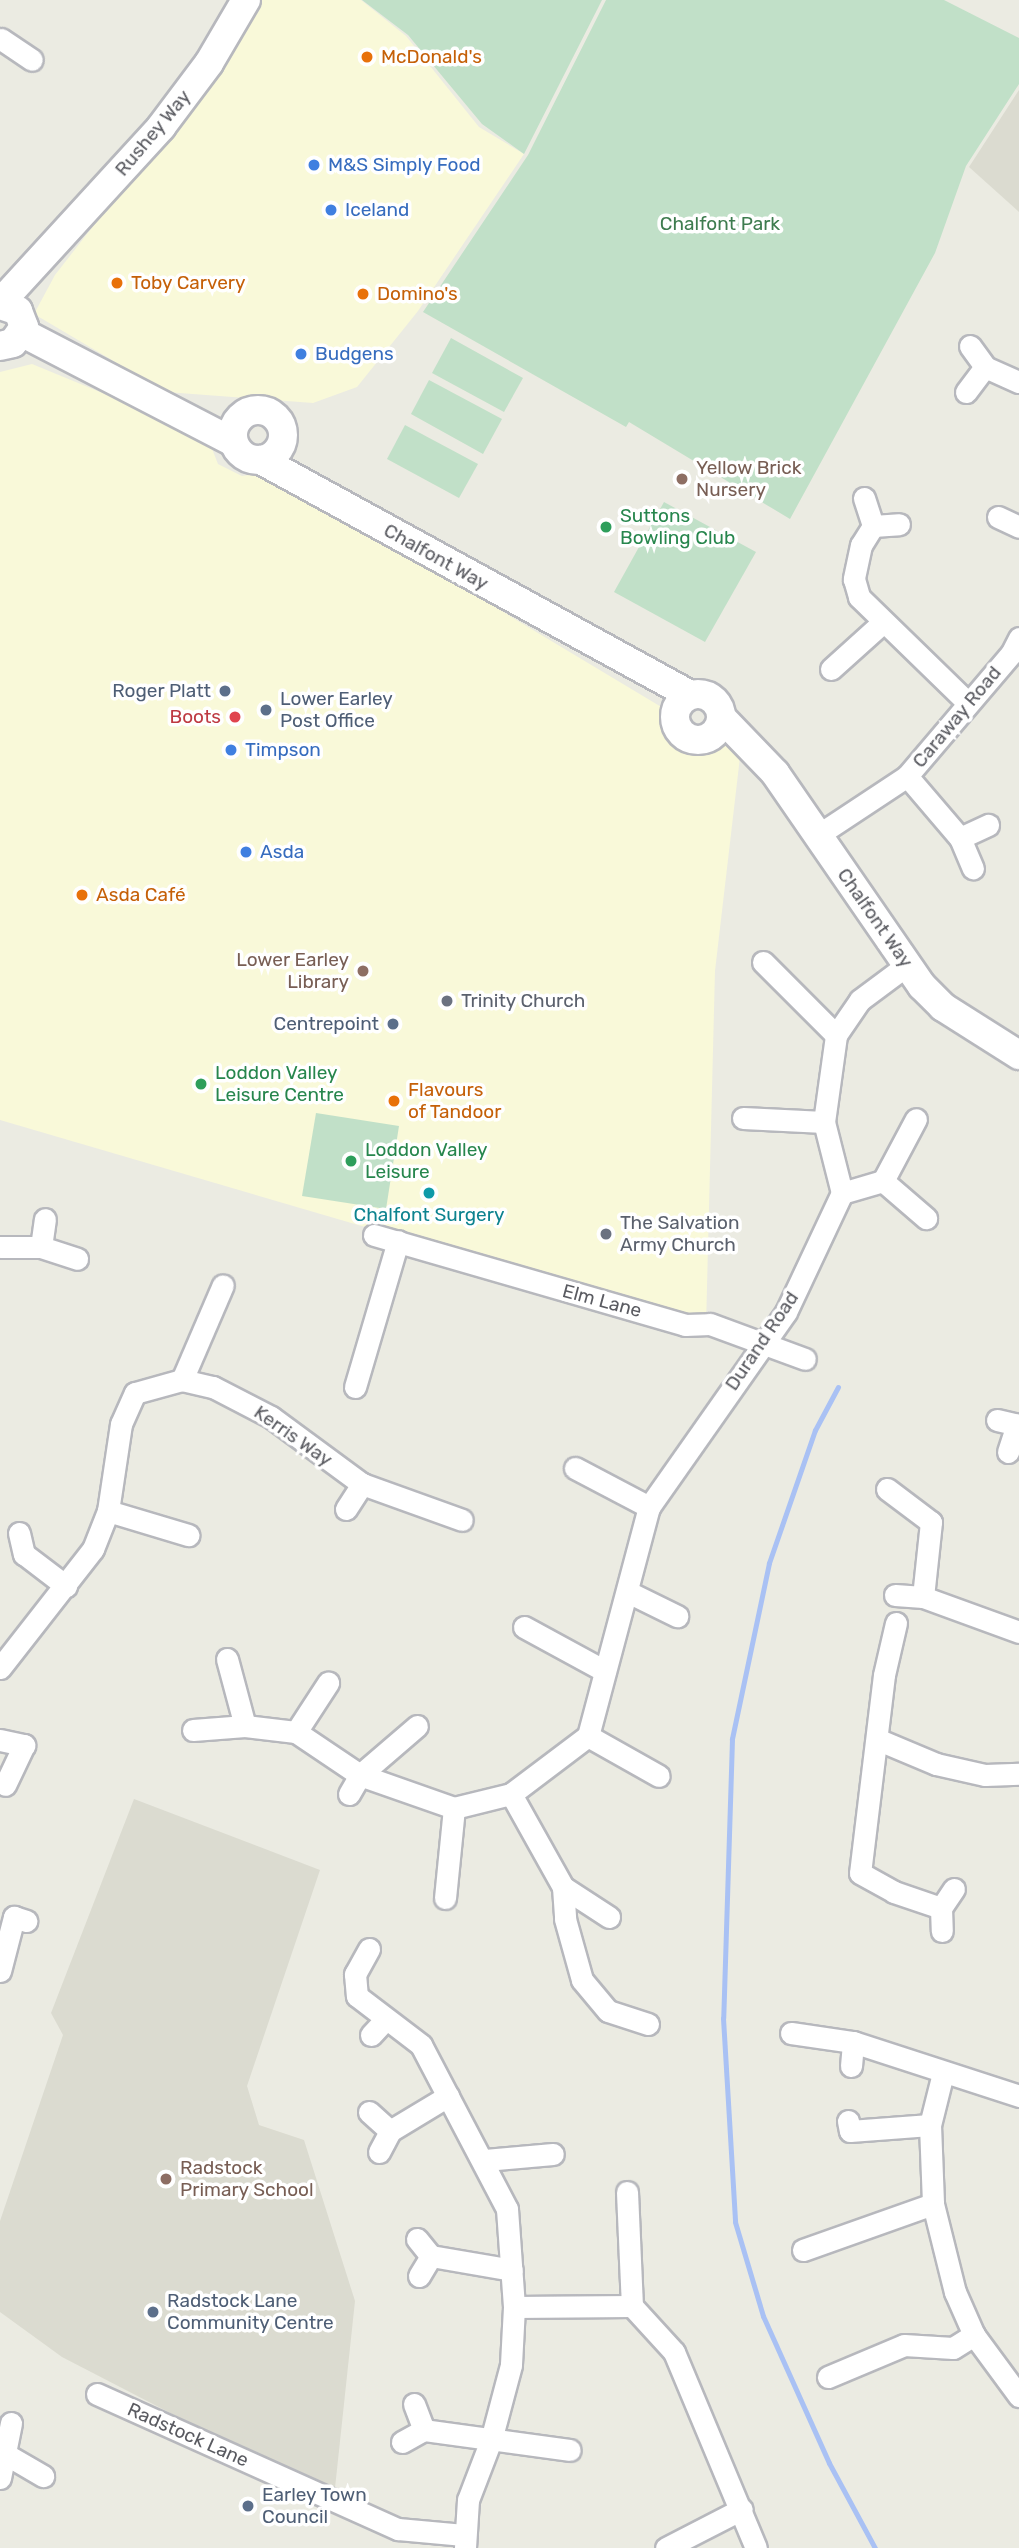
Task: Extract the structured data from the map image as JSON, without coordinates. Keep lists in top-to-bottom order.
{
  "streets": {
    "street": [
      "Rushey Way",
      "Chalfont Way",
      "Caraway Road",
      "Elm Lane",
      "Durand Road",
      "Kerris Way",
      "Radstock Lane"
    ]
  },
  "crossings": [
    ["Chalfont Way", "Caraway Road"],
    ["Elm Lane", "Durand Road"]
  ],
  "parks": ["Chalfont Park"],
  "places": [
    "McDonald's",
    "M&S Simply Food",
    "Iceland",
    "Toby Carvery",
    "Domino's",
    "Budgens",
    "Yellow Brick Nursery",
    "Suttons Bowling Club",
    "Roger Platt",
    "Lower Earley Post Office",
    "Boots",
    "Timpson",
    "Asda",
    "Asda Café",
    "Lower Earley Library",
    "Trinity Church",
    "Centrepoint",
    "Loddon Valley Leisure Centre",
    "Flavours of Tandoor",
    "Loddon Valley Leisure",
    "Chalfont Surgery",
    "The Salvation Army Church",
    "Radstock Primary School",
    "Radstock Lane Community Centre",
    "Earley Town Council"
  ]
}
